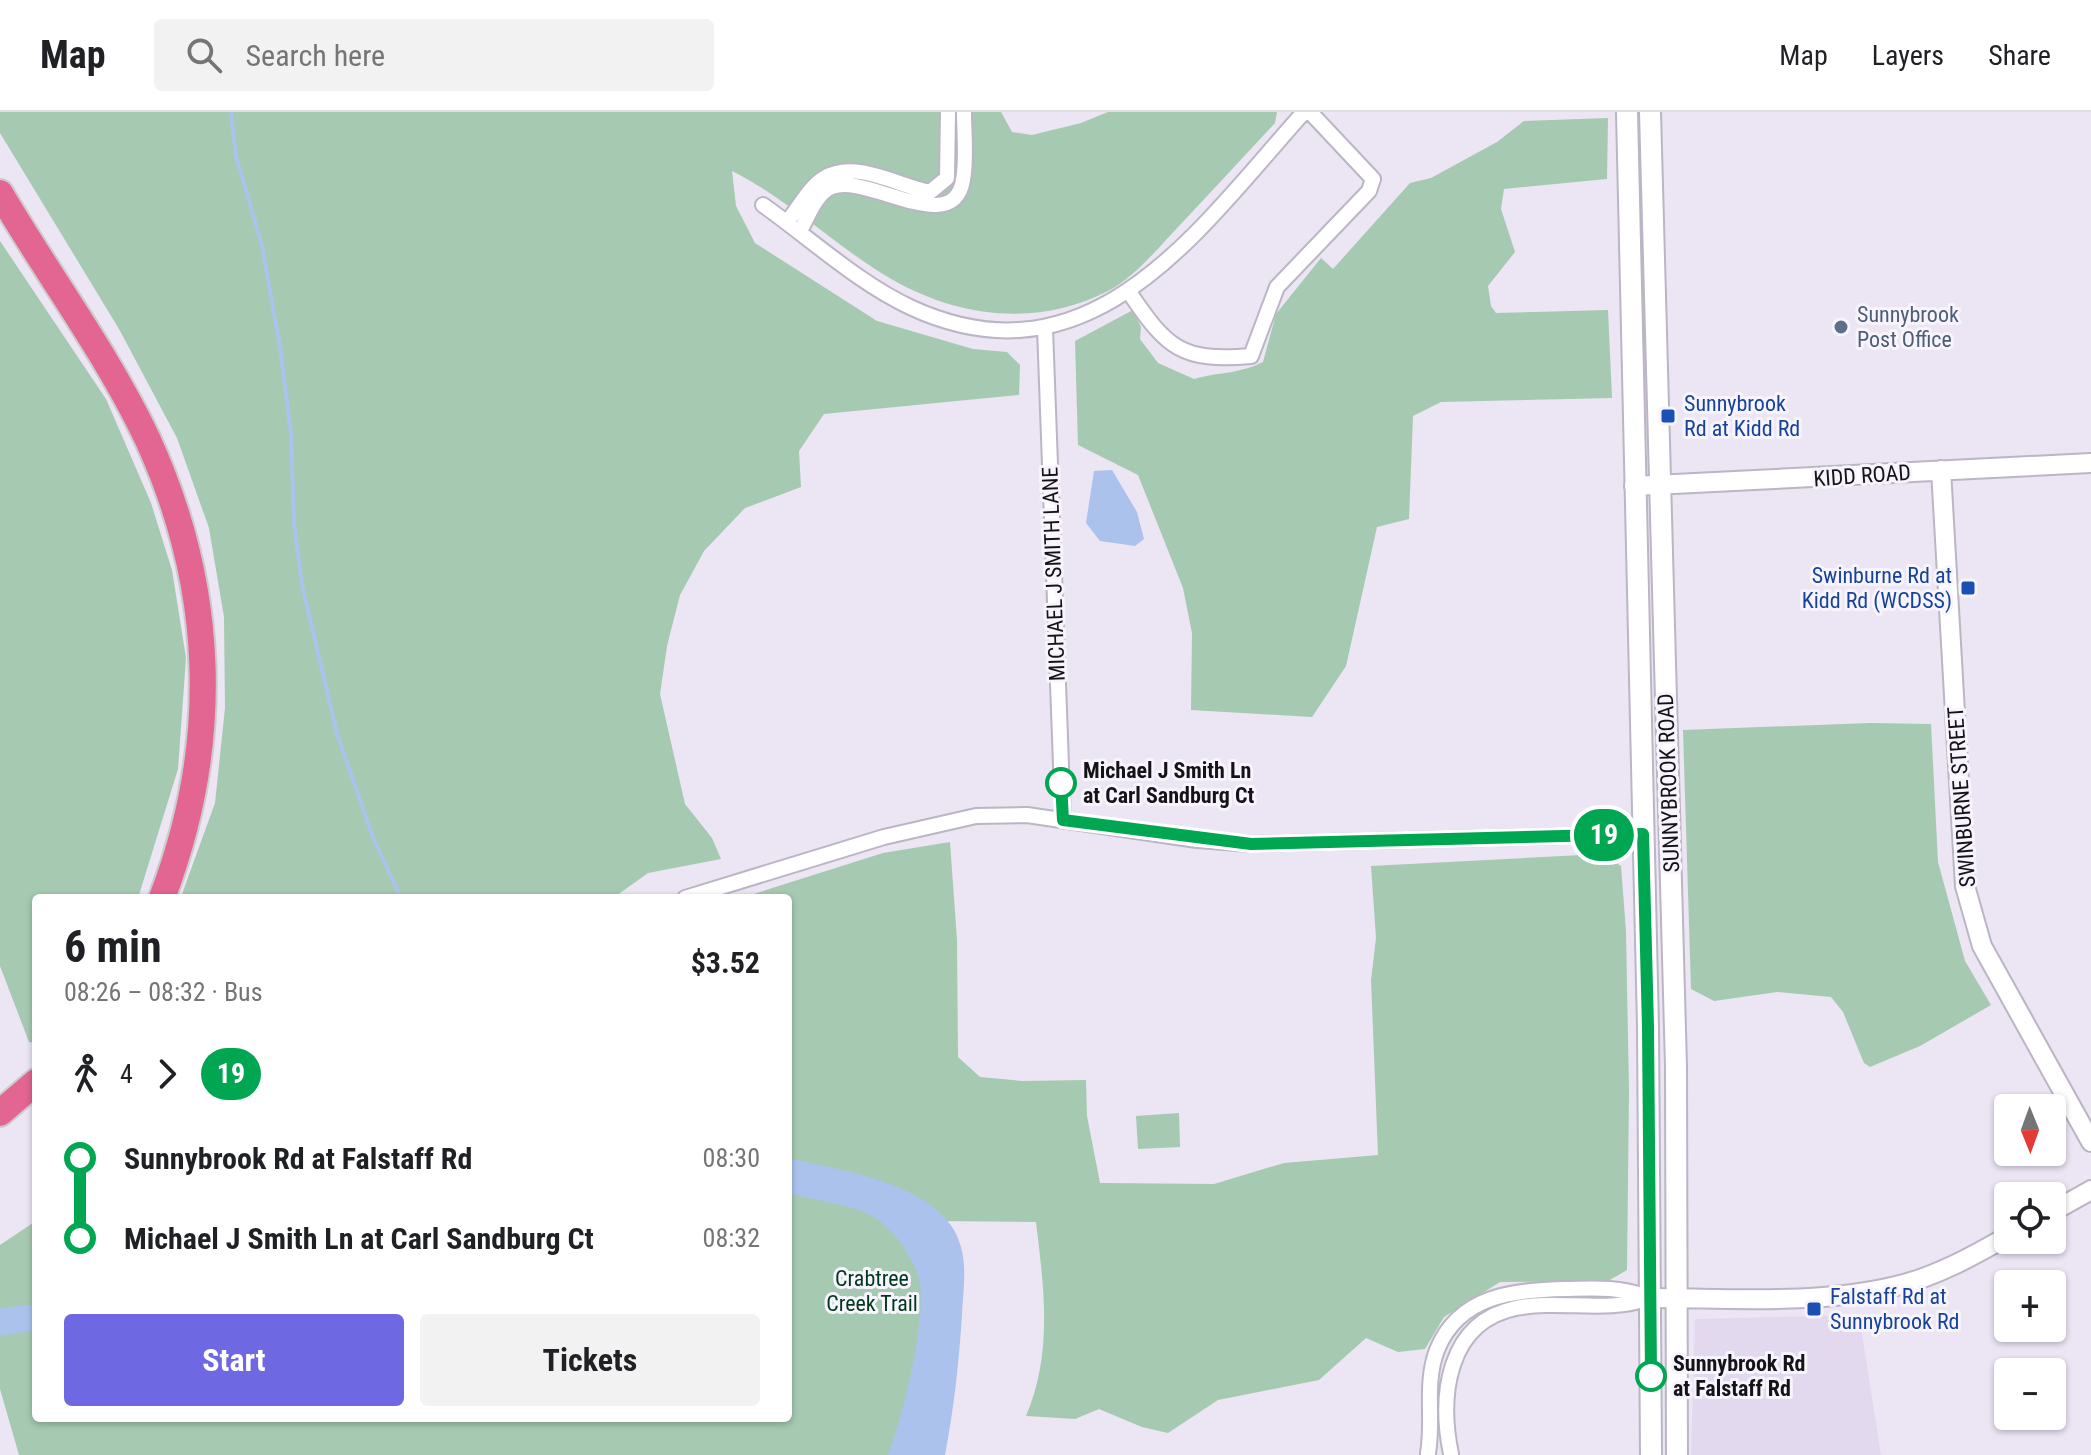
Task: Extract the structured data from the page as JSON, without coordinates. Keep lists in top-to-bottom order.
{
  "streets": {
    "main road": ["SUNNYBROOK ROAD"],
    "street": ["KIDD ROAD", "MICHAEL J SMITH LANE", "SWINBURNE STREET"]
  },
  "crossings": [
    ["KIDD ROAD", "SUNNYBROOK ROAD"],
    ["KIDD ROAD", "SWINBURNE STREET"]
  ],
  "parks": ["Crabtree Creek Trail"],
  "places": {
    "other": ["Sunnybrook Post Office", "Michael J Smith Ln at Carl Sandburg Ct", "Sunnybrook Rd at Falstaff Rd"],
    "transit": ["Sunnybrook Rd at Kidd Rd", "Swinburne Rd at Kidd Rd (WCDSS)", "Falstaff Rd at Sunnybrook Rd"]
  },
  "lines": ["bus line 19"],
  "north": "bottom",
  "page": {
    "header": "Map",
    "search": "Search here",
    "nav": ["Map", "Layers", "Share"],
    "on_map": "19",
    "heading": ["6 min", "08:26 – 08:32 · Bus", "$3.52"],
    "legs": ["4", "19"],
    "map_buttons": ["+", "−"],
    "list": [
      {
        "name": "Sunnybrook Rd at Falstaff Rd",
        "value": "08:30"
      },
      {
        "name": "Michael J Smith Ln at Carl Sandburg Ct",
        "value": "08:32"
      }
    ],
    "buttons": ["Start", "Tickets"]
  }
}
